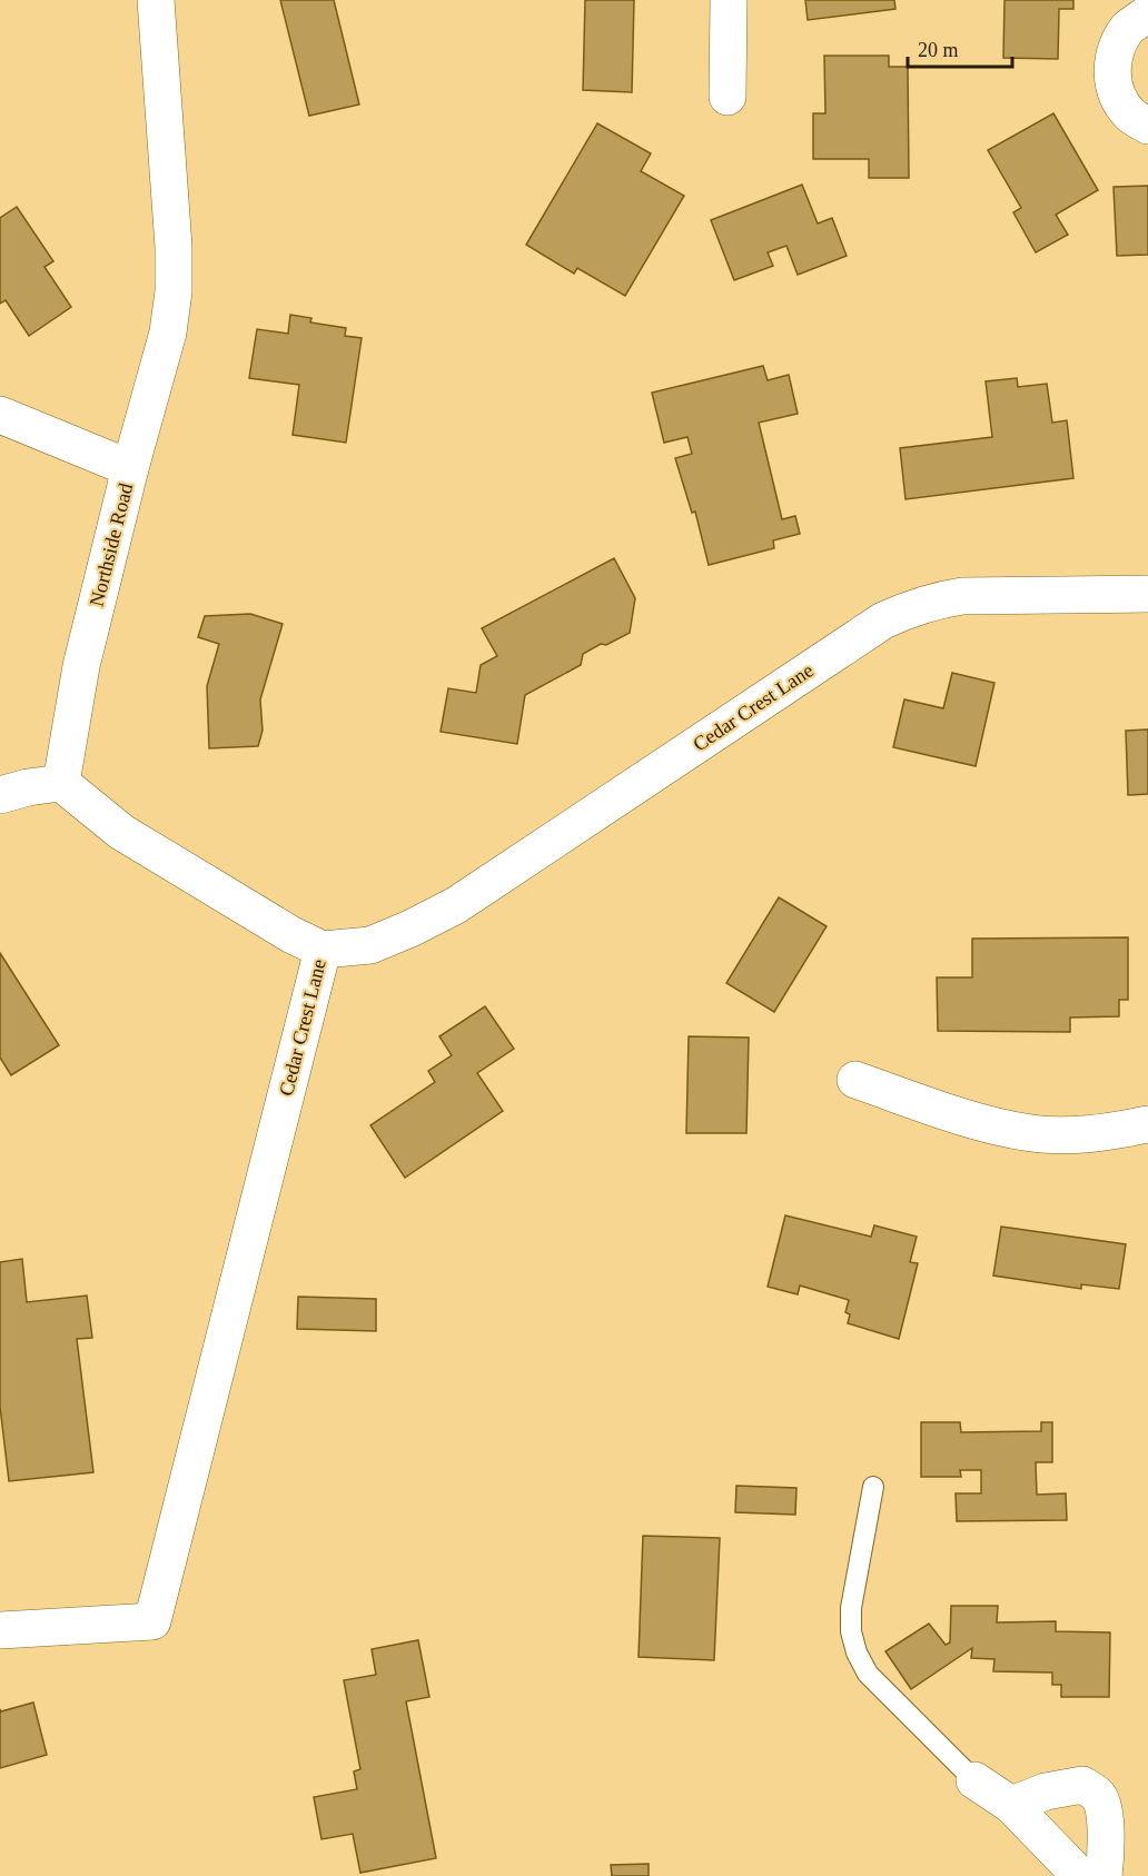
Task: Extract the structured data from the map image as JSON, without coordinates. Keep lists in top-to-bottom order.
{
  "streets": {
    "street": ["Northside Road", "Cedar Crest Lane"]
  },
  "scale_bar": "20 m"
}
